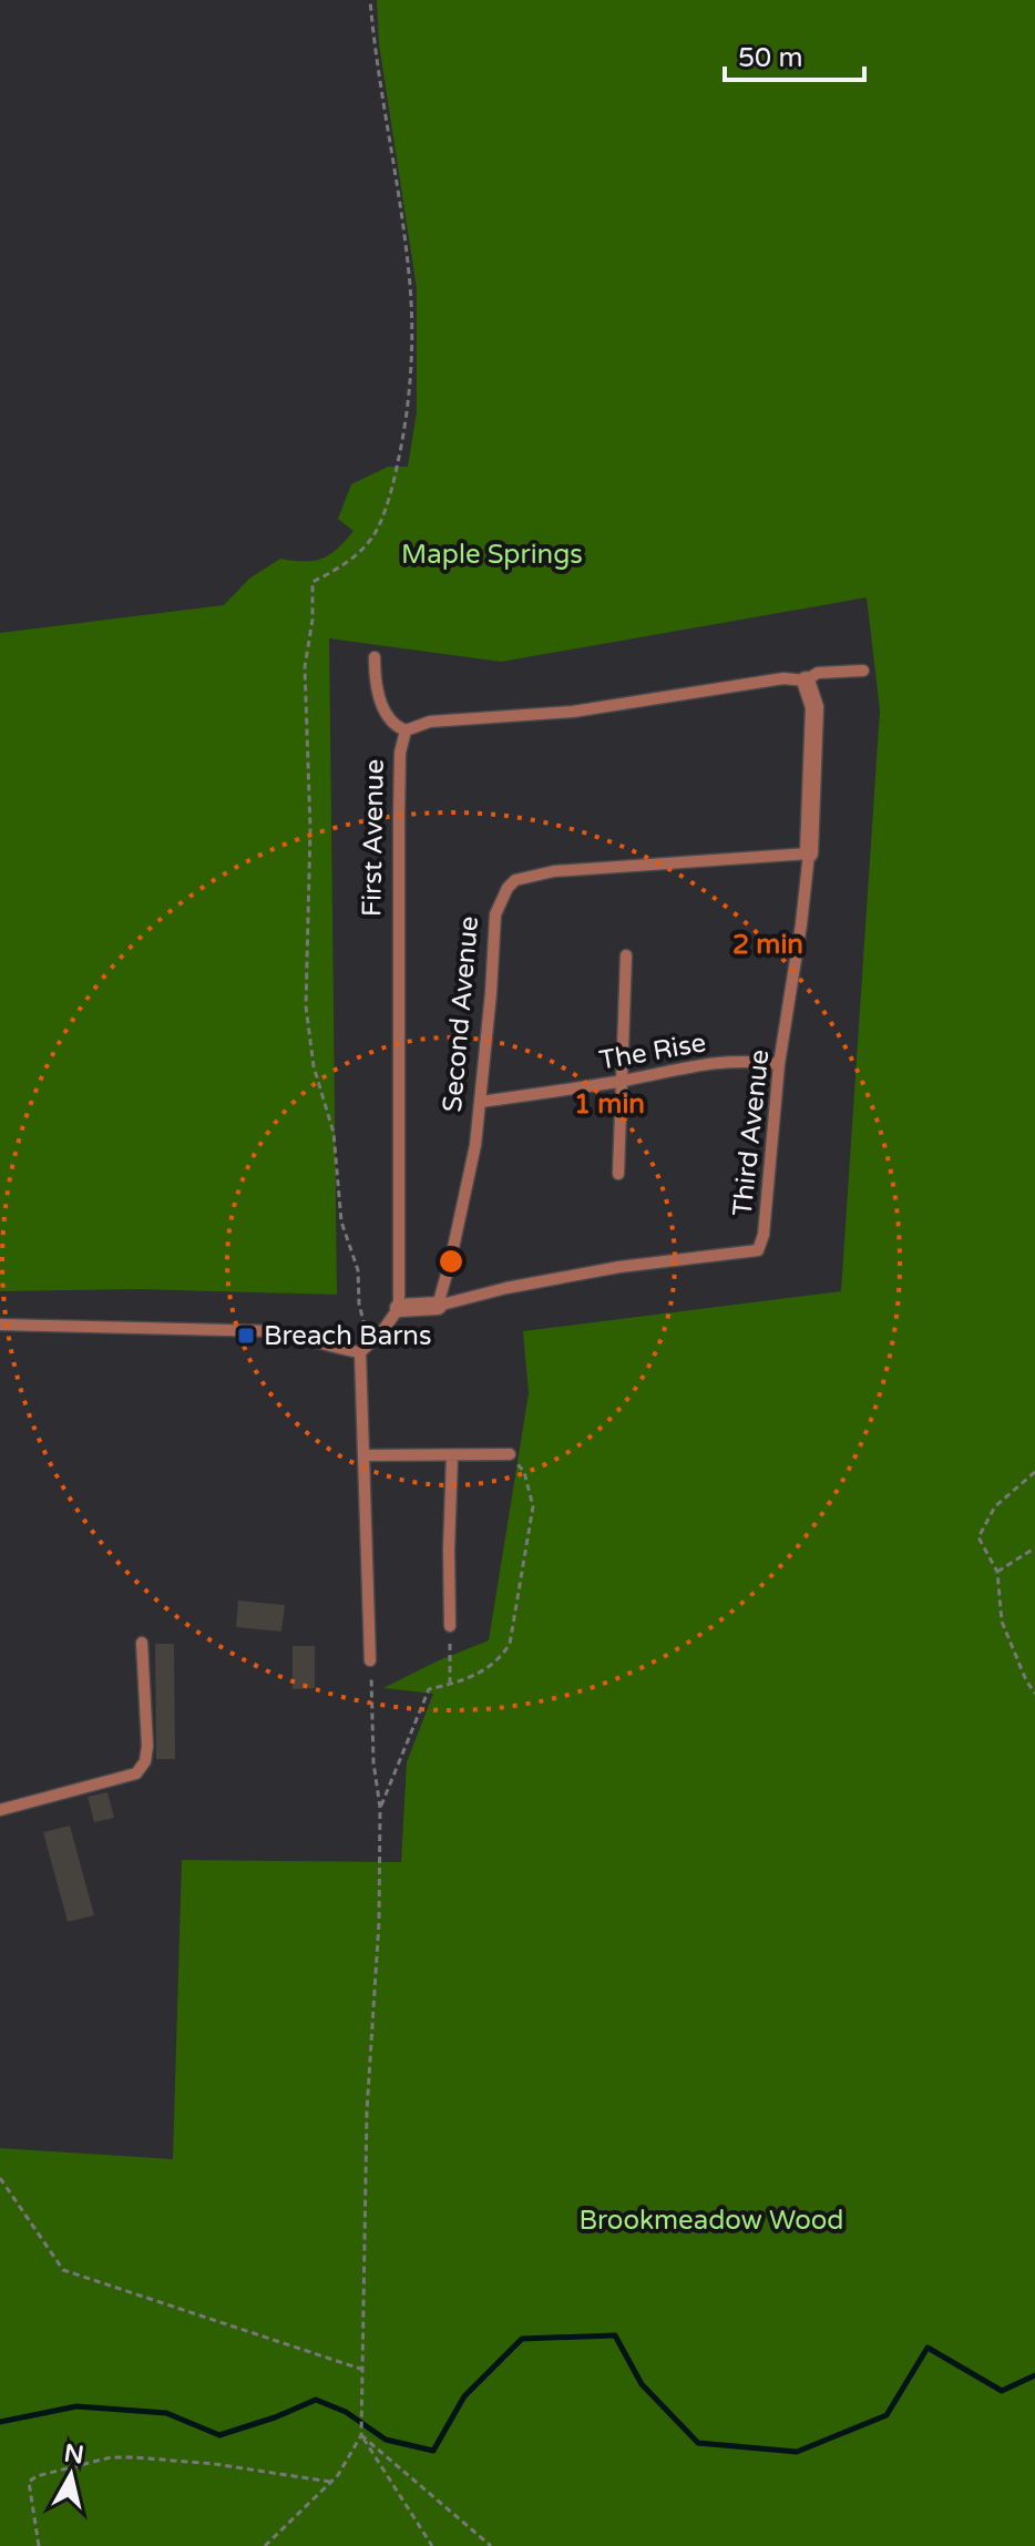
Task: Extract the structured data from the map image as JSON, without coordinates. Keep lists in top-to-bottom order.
{
  "streets": {
    "lane": [
      "First Avenue",
      "Second Avenue",
      "The Rise",
      "Third Avenue"
    ]
  },
  "crossings": [
    ["Second Avenue", "The Rise"],
    ["Second Avenue", "Third Avenue"],
    ["The Rise", "Third Avenue"]
  ],
  "parks": ["Maple Springs", "Brookmeadow Wood"],
  "places": {
    "transit": ["Breach Barns"]
  },
  "scale_bar": "50 m",
  "north": "top",
  "rings": ["2 min", "1 min"]
}
